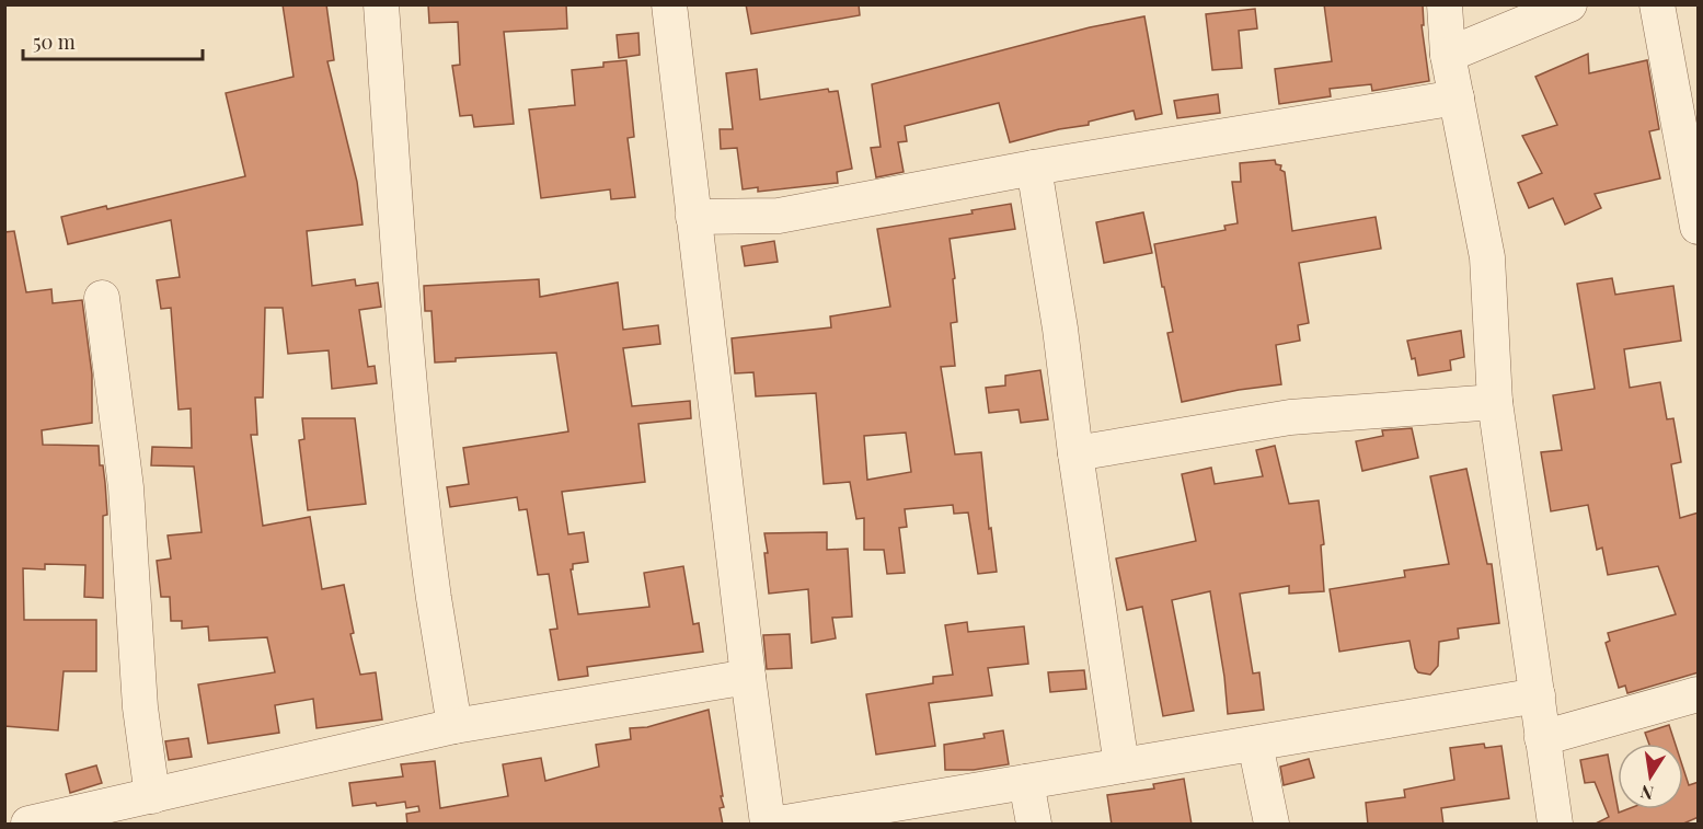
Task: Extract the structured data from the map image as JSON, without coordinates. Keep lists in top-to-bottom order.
{
  "scale_bar": "50 m",
  "north": "bottom"
}
